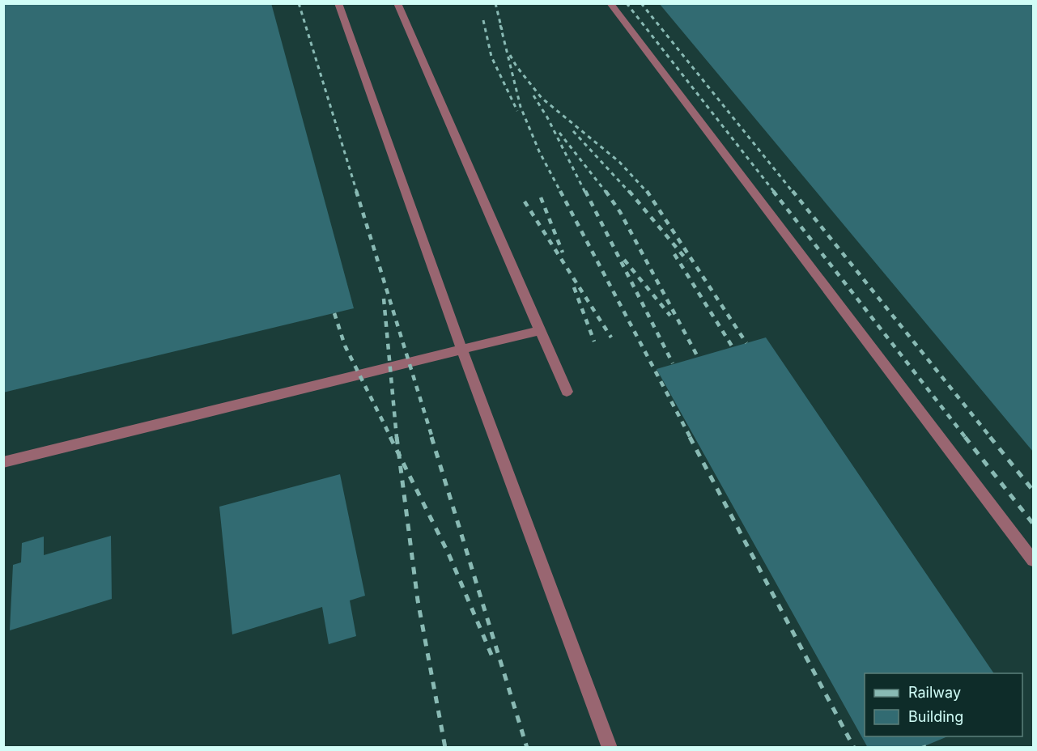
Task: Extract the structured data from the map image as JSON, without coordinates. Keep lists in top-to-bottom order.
{
  "legend": ["Railway", "Building"]
}
